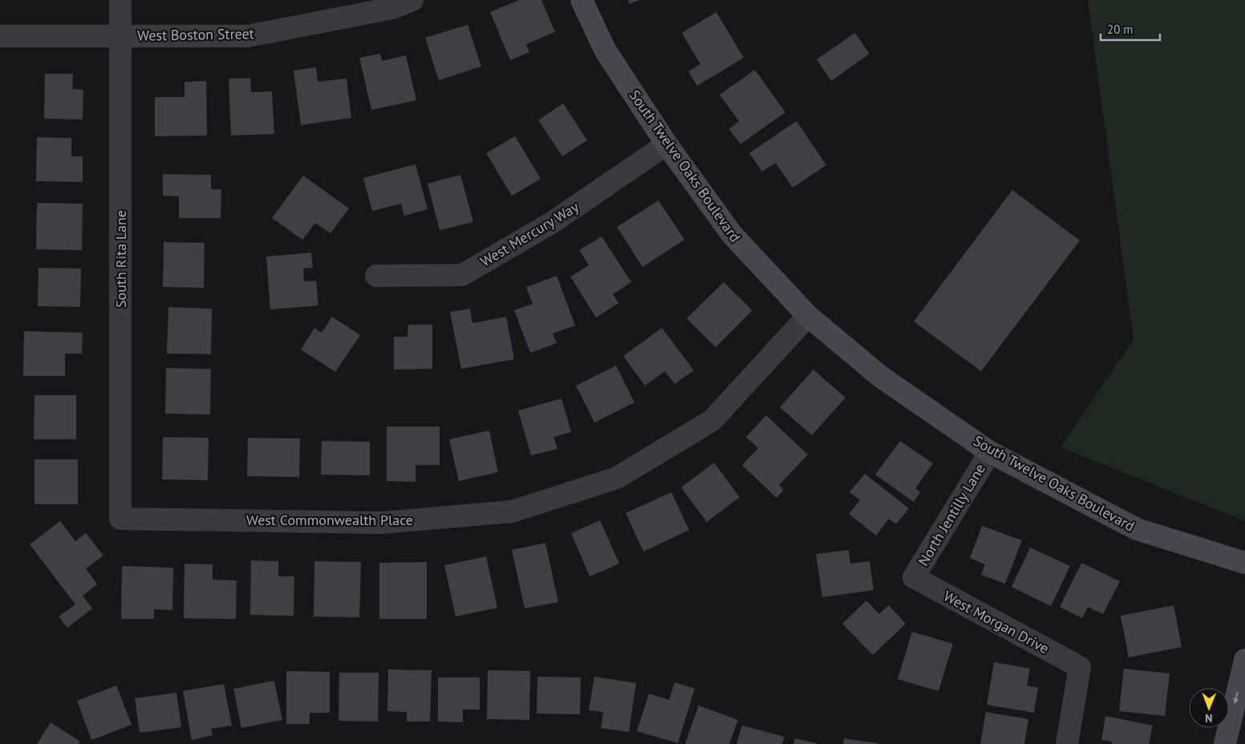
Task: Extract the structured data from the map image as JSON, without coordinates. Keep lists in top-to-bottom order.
{
  "streets": {
    "street": [
      "West Boston Street",
      "South Twelve Oaks Boulevard",
      "West Mercury Way",
      "South Rita Lane",
      "North Jentilly Lane",
      "West Commonwealth Place",
      "West Morgan Drive"
    ]
  },
  "crossings": [
    ["West Boston Street", "South Rita Lane"],
    ["South Twelve Oaks Boulevard", "West Mercury Way"],
    ["South Twelve Oaks Boulevard", "North Jentilly Lane"],
    ["South Twelve Oaks Boulevard", "West Commonwealth Place"],
    ["South Rita Lane", "West Commonwealth Place"],
    ["North Jentilly Lane", "West Morgan Drive"]
  ],
  "scale_bar": "20 m",
  "north": "bottom"
}
